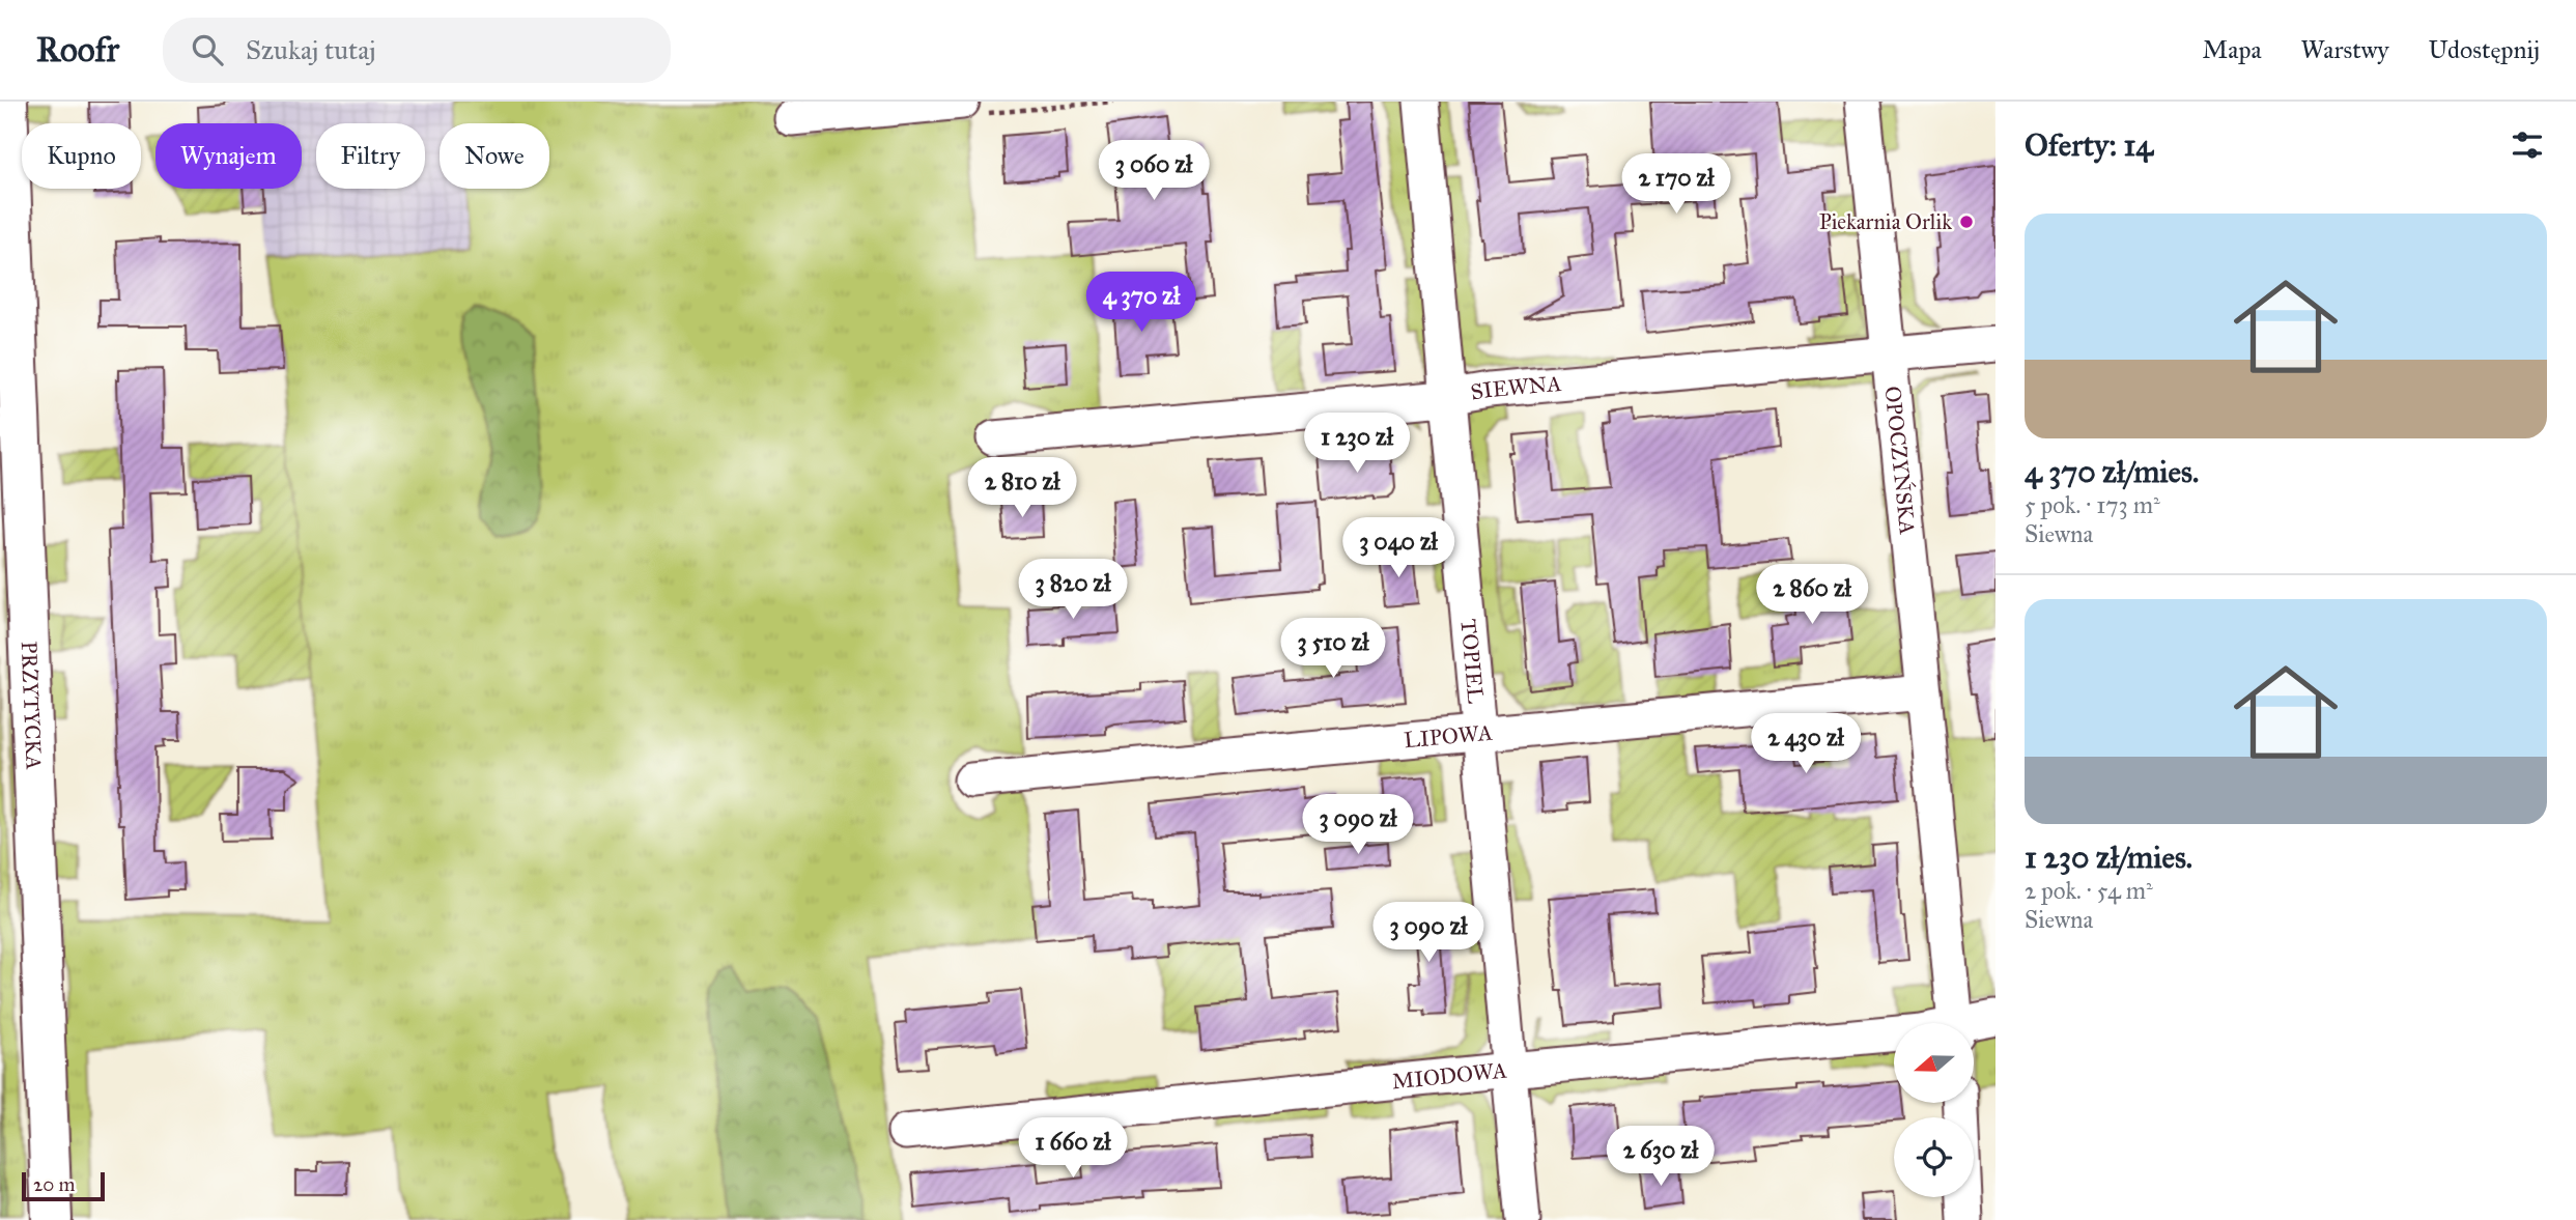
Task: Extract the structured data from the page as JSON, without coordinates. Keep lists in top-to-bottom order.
{
  "streets": {
    "main road": ["PRZYTYCKA"],
    "street": [
      "SIEWNA",
      "OPOCZYŃSKA",
      "TOPIEL",
      "LIPOWA",
      "MIODOWA"
    ]
  },
  "crossings": [
    ["SIEWNA", "OPOCZYŃSKA"],
    ["SIEWNA", "TOPIEL"],
    ["OPOCZYŃSKA", "LIPOWA"],
    ["TOPIEL", "LIPOWA"],
    ["TOPIEL", "MIODOWA"]
  ],
  "places": ["Piekarnia Orlik"],
  "scale_bar": "20 m",
  "north": "left",
  "page": {
    "header": "Roofr",
    "search": "Szukaj tutaj",
    "nav": ["Mapa", "Warstwy", "Udostępnij"],
    "heading": "Oferty: 14",
    "chip": [
      "Kupno",
      "Wynajem",
      "Filtry",
      "Nowe"
    ],
    "price": [
      "3 060 zł",
      "2 170 zł",
      "4 370 zł",
      "1 230 zł",
      "2 810 zł",
      "3 040 zł",
      "3 820 zł",
      "2 860 zł",
      "3 510 zł",
      "2 430 zł",
      "3 090 zł",
      "3 090 zł",
      "1 660 zł",
      "2 630 zł"
    ],
    "list": [
      {
        "name": "4 370 zł/mies.",
        "note": "5 pok. · 173 m² · Siewna"
      },
      {
        "name": "1 230 zł/mies.",
        "note": "2 pok. · 54 m² · Siewna"
      }
    ],
    "scale": "20 m"
  }
}
